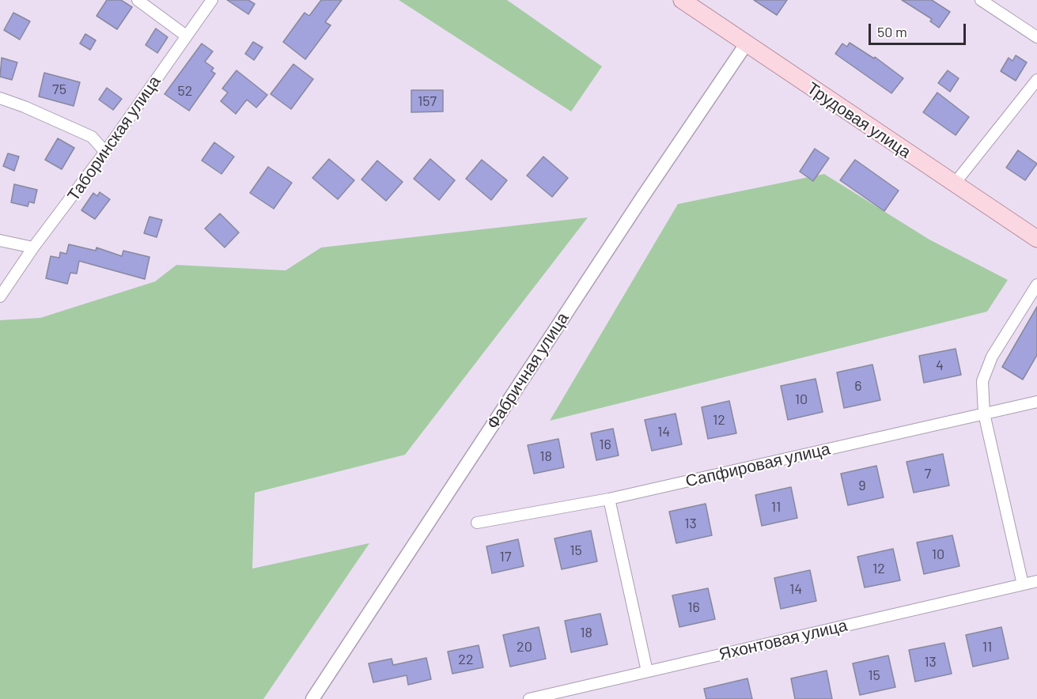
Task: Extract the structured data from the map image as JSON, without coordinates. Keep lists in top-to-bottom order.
{
  "streets": {
    "main road": ["Трудовая улица"],
    "street": [
      "Таборинская улица",
      "Фабричная улица",
      "Сапфировая улица",
      "Яхонтовая улица"
    ]
  },
  "crossings": [
    ["Трудовая улица", "Фабричная улица"]
  ],
  "house_numbers": [
    "75",
    "52",
    "157",
    "4",
    "6",
    "10",
    "12",
    "14",
    "16",
    "18",
    "7",
    "9",
    "11",
    "13",
    "15",
    "10",
    "17",
    "12",
    "14",
    "16",
    "18",
    "20",
    "11",
    "22",
    "13",
    "15"
  ],
  "scale_bar": "50 m"
}
